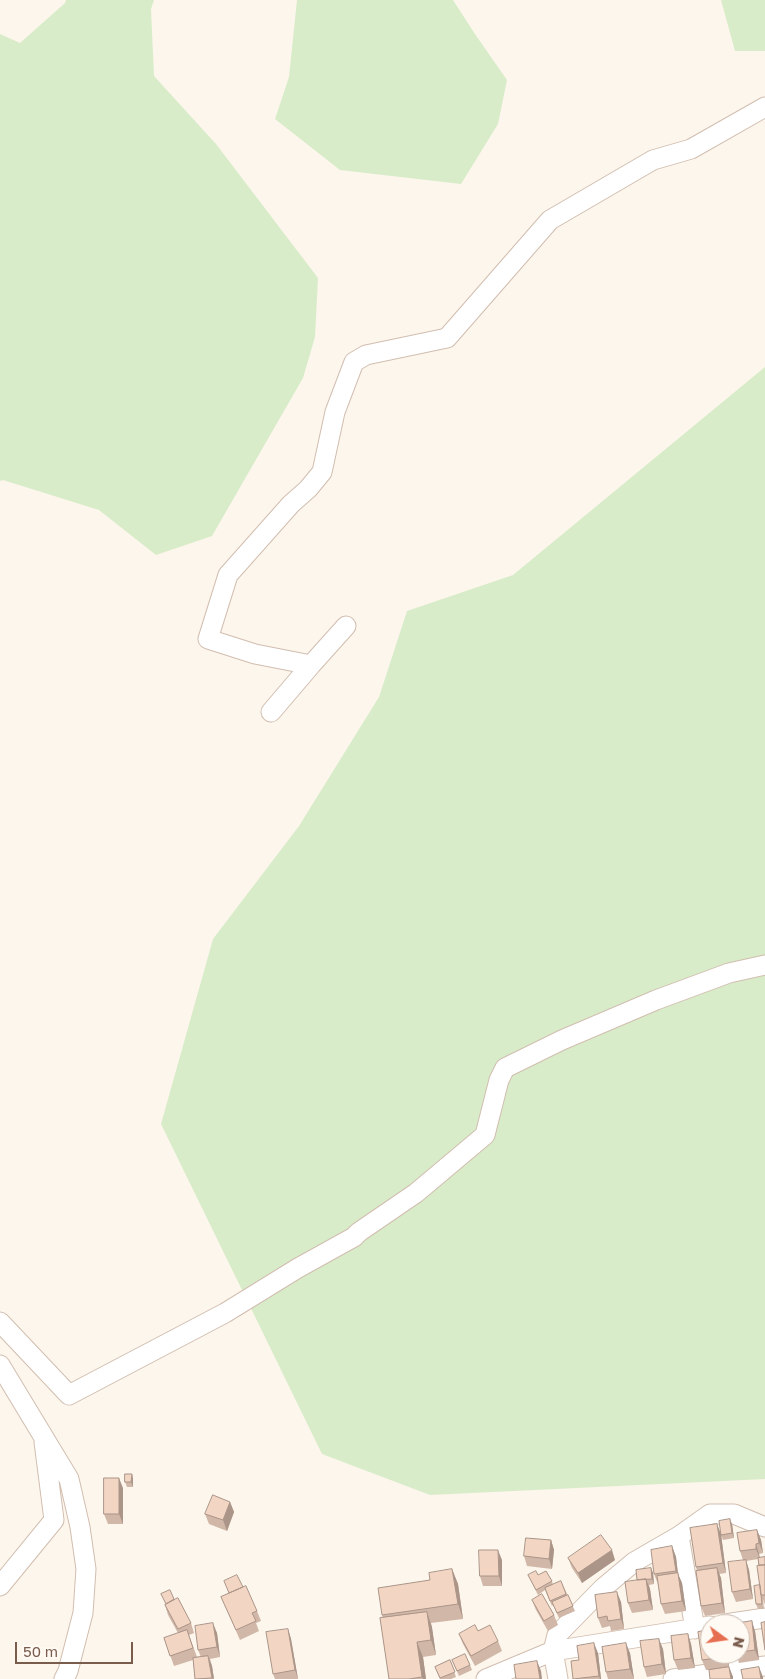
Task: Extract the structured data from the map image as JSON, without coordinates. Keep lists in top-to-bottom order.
{
  "scale_bar": "50 m",
  "north": "right"
}
